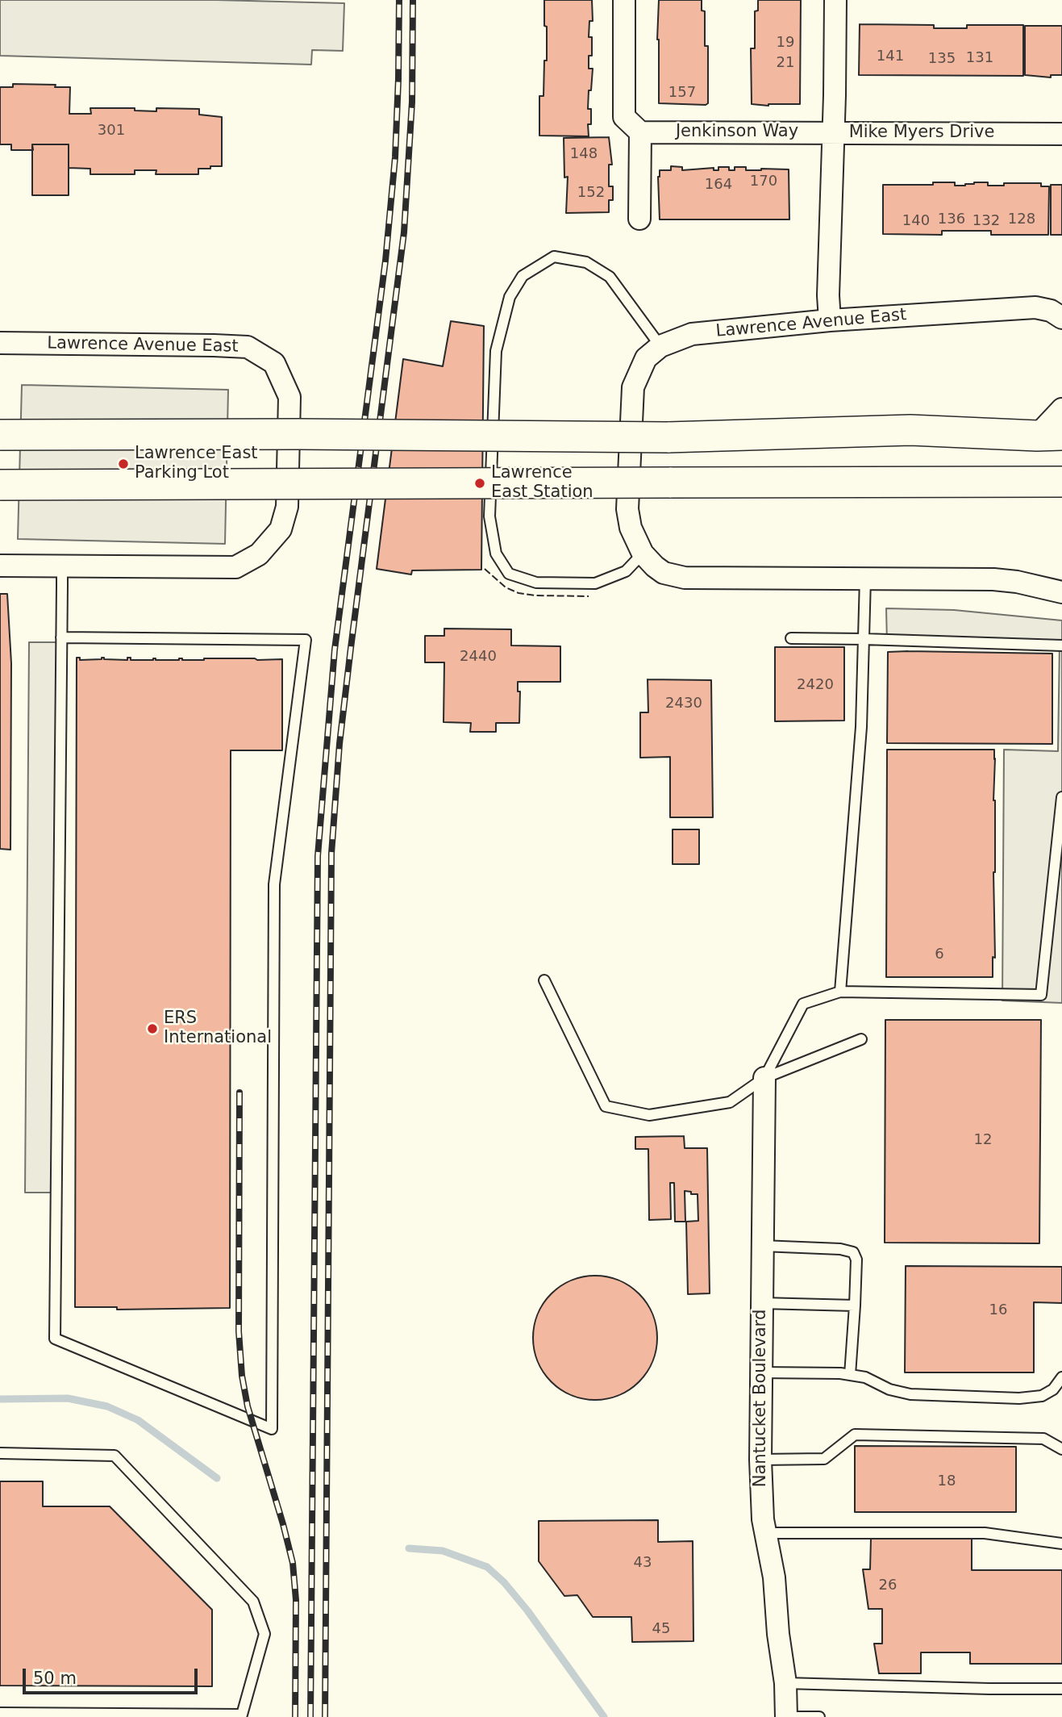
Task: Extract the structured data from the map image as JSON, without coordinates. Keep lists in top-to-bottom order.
{
  "streets": {
    "street": [
      "Jenkinson Way",
      "Mike Myers Drive",
      "Lawrence Avenue East",
      "Nantucket Boulevard"
    ]
  },
  "crossings": [
    ["Jenkinson Way", "Mike Myers Drive"],
    ["Mike Myers Drive", "Lawrence Avenue East"]
  ],
  "places": ["Lawrence East Parking Lot", "Lawrence East Station", "ERS International"],
  "house_numbers": [
    "19",
    "141",
    "131",
    "135",
    "21",
    "157",
    "301",
    "148",
    "170",
    "164",
    "152",
    "136",
    "128",
    "140",
    "132",
    "2440",
    "2420",
    "2430",
    "6",
    "12",
    "16",
    "18",
    "43",
    "26",
    "45"
  ],
  "scale_bar": "50 m"
}
